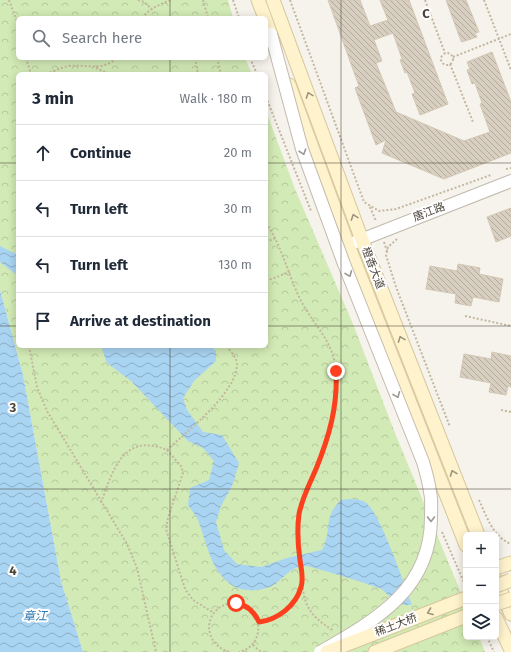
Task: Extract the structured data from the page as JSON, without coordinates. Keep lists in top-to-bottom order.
{
  "streets": {
    "main road": ["橙香大道", "稀土大桥"],
    "street": ["唐江路"]
  },
  "crossings": [
    ["唐江路", "橙香大道"]
  ],
  "water": ["章江"],
  "page": {
    "search": "Search here",
    "heading": ["3 min", "Walk · 180 m"],
    "list": [
      ["Continue", "20 m"],
      ["Turn left", "30 m"],
      ["Turn left", "130 m"],
      "Arrive at destination"
    ],
    "map_buttons": ["+", "−"]
  },
  "grid": {
    "columns": ["C"],
    "rows": ["3", "4"]
  }
}
